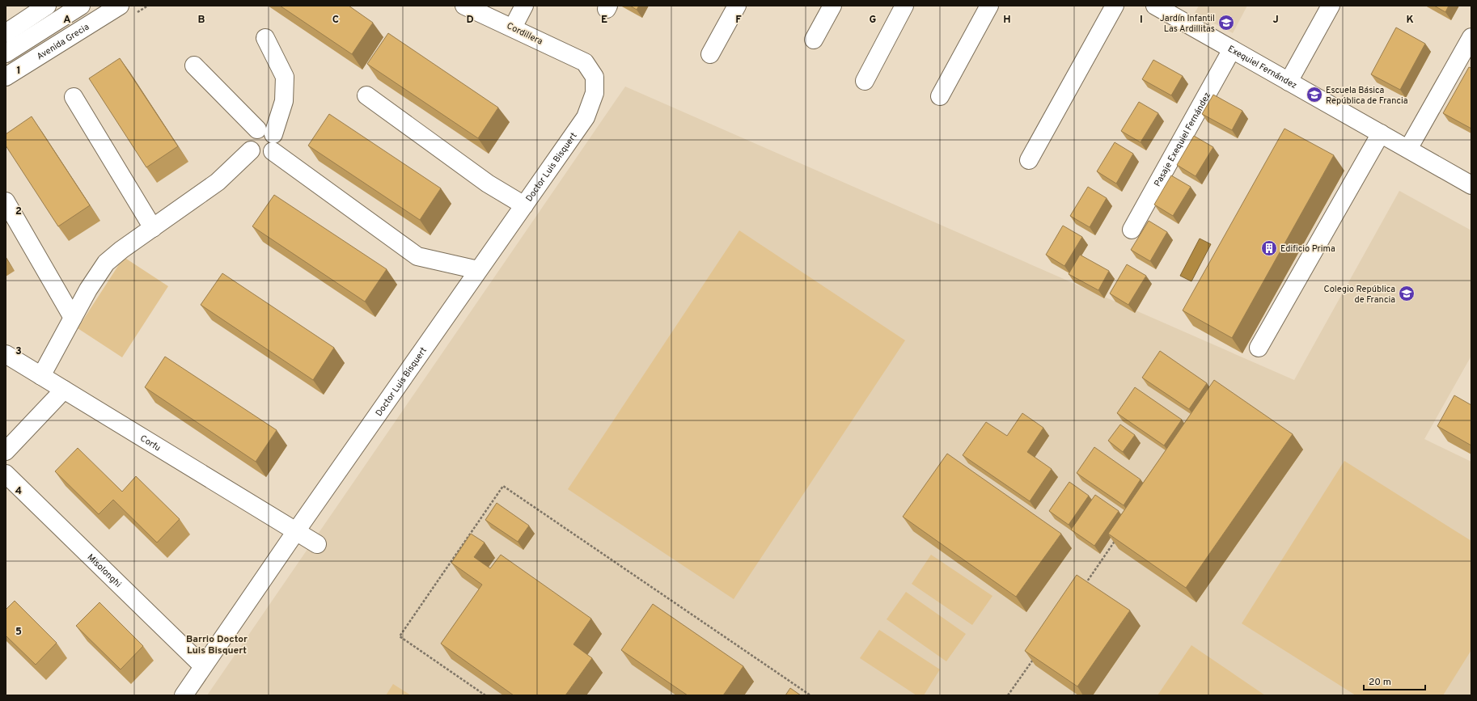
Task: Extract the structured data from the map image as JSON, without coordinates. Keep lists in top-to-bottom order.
{
  "streets": {
    "street": [
      "Cordillera",
      "Avenida Grecia",
      "Exequiel Fernández",
      "Pasaje Exequiel Fernández",
      "Doctor Luis Bisquert",
      "Corfu",
      "Misolonghi"
    ]
  },
  "crossings": [
    ["Cordillera", "Doctor Luis Bisquert"],
    ["Exequiel Fernández", "Pasaje Exequiel Fernández"],
    ["Doctor Luis Bisquert", "Corfu"],
    ["Doctor Luis Bisquert", "Misolonghi"]
  ],
  "districts": ["Barrio Doctor Luis Bisquert"],
  "places": {
    "school or university": ["Jardín Infantil Las Ardillitas", "Escuela Básica República de Francia", "Colegio República de Francia"],
    "building": ["Edificio Prima"]
  },
  "scale_bar": "20 m",
  "grid": {
    "columns": [
      "A",
      "B",
      "C",
      "D",
      "E",
      "F",
      "G",
      "H",
      "I",
      "J",
      "K"
    ],
    "rows": [
      "1",
      "2",
      "3",
      "4",
      "5"
    ]
  }
}
